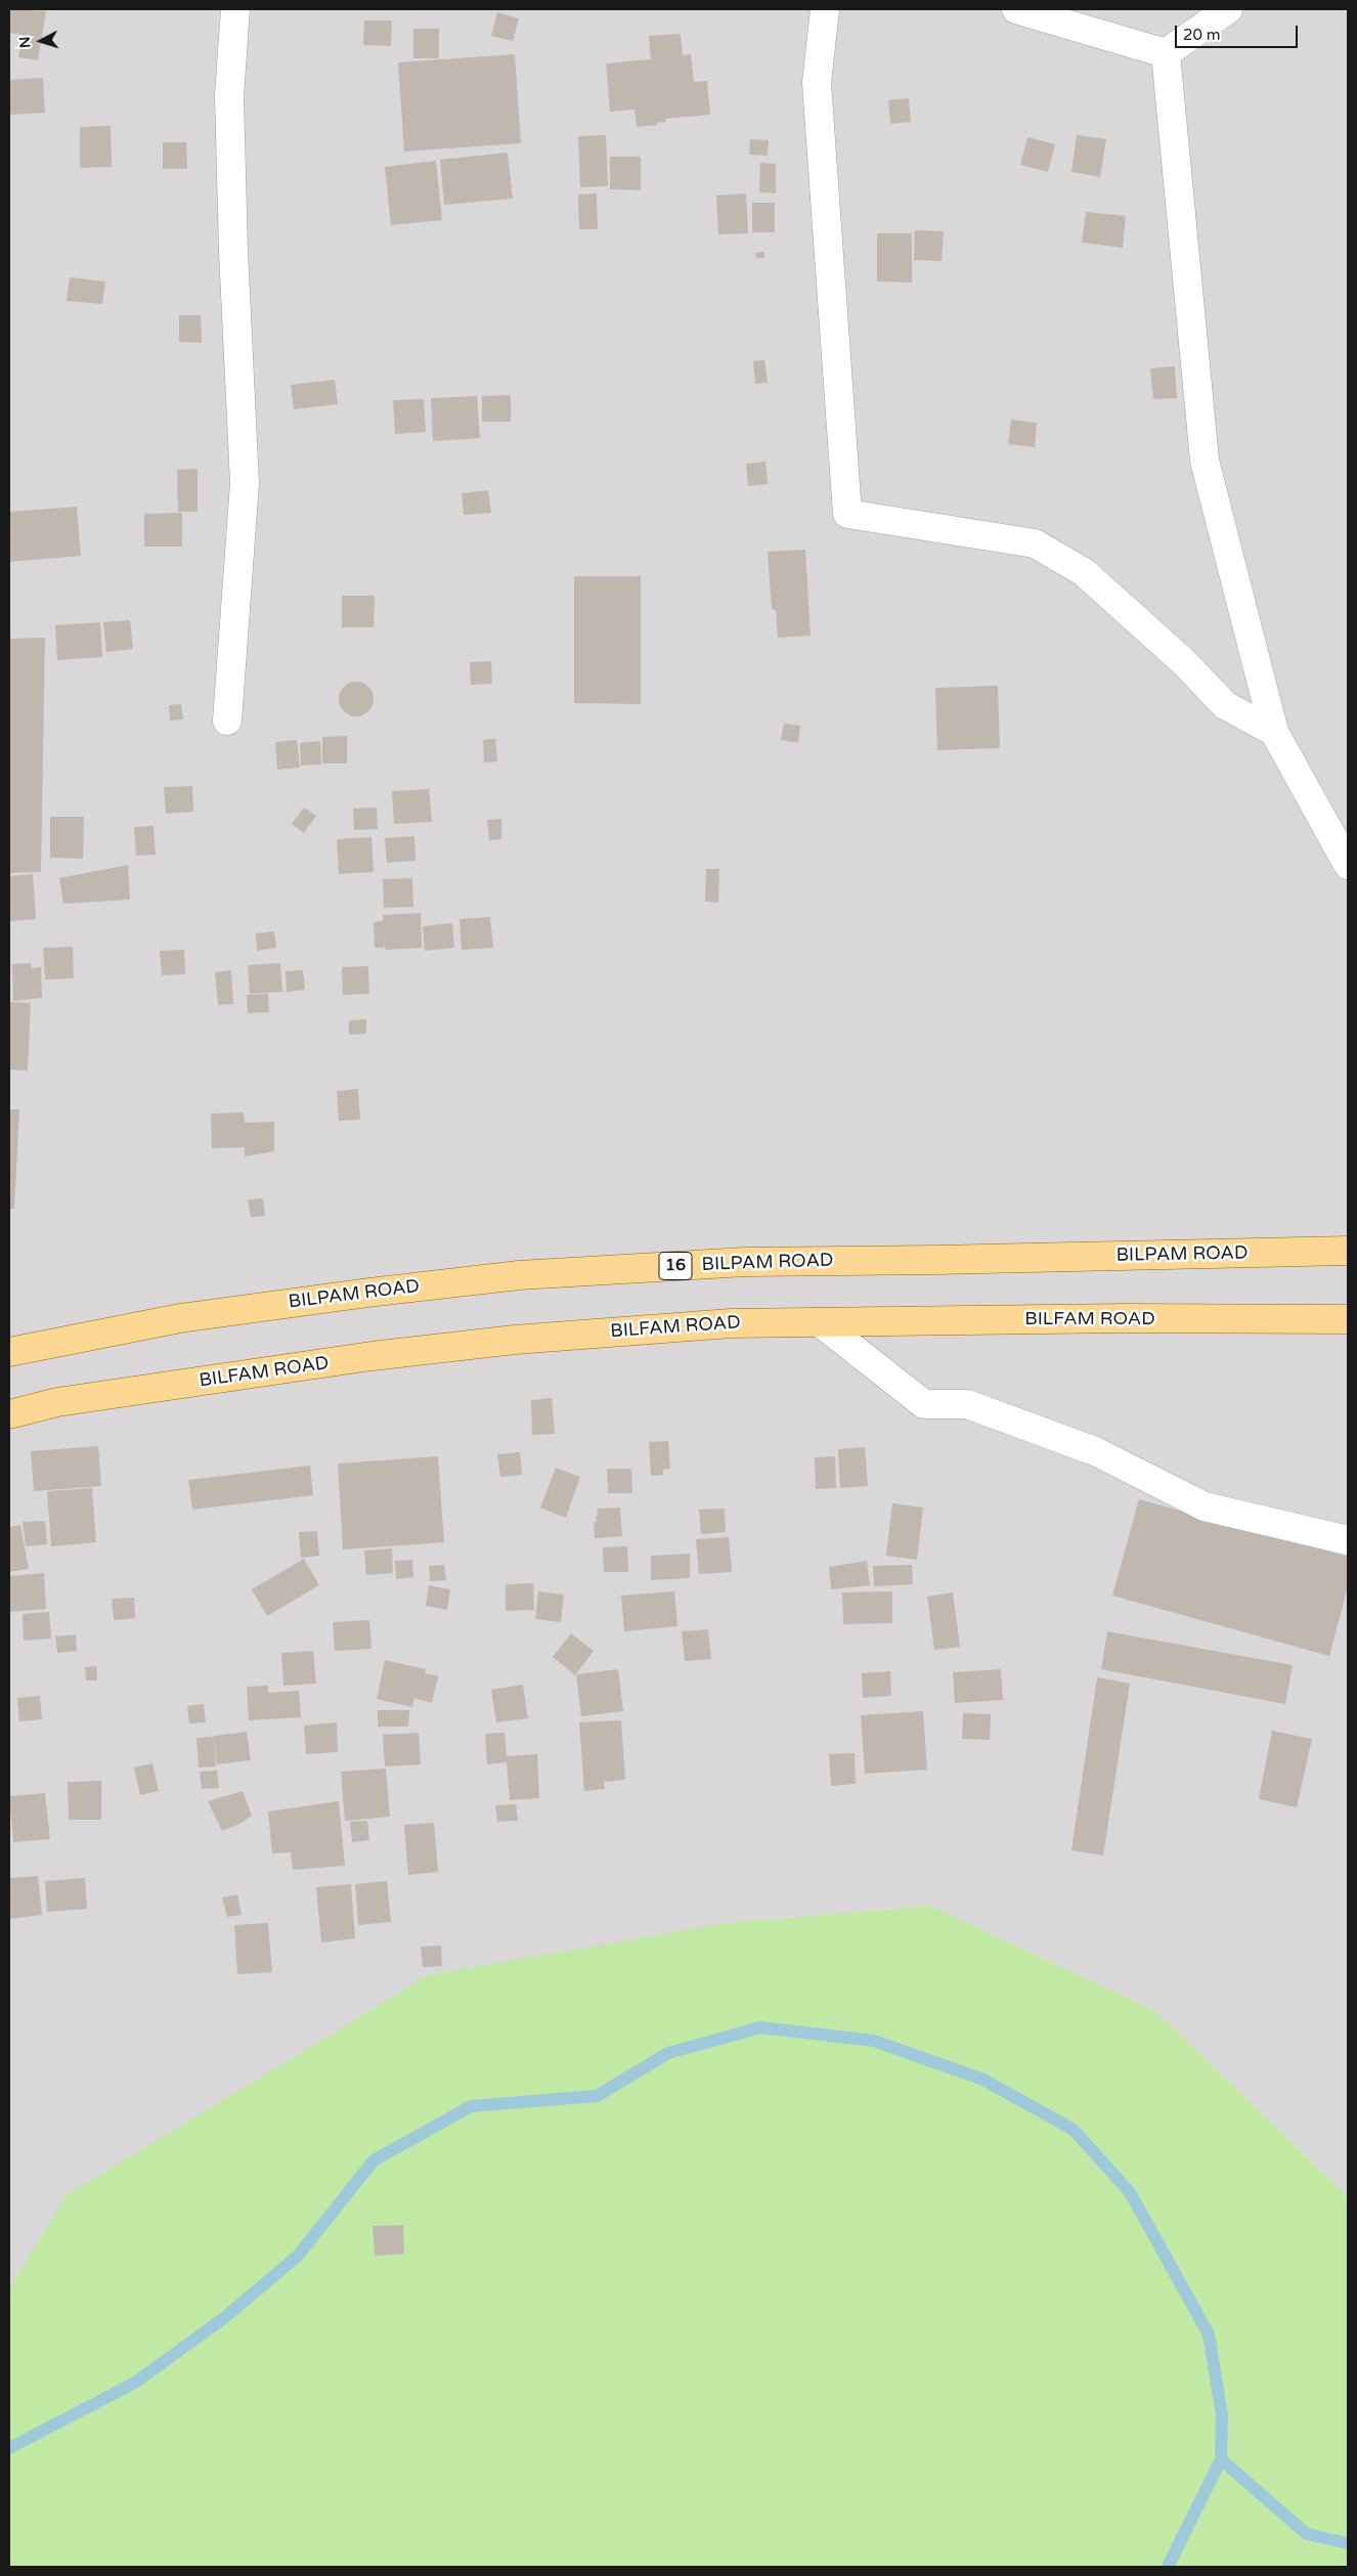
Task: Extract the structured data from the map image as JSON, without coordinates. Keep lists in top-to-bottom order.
{
  "streets": {
    "main road": ["BILPAM ROAD", "16", "BILFAM ROAD"]
  },
  "scale_bar": "20 m",
  "north": "left"
}
